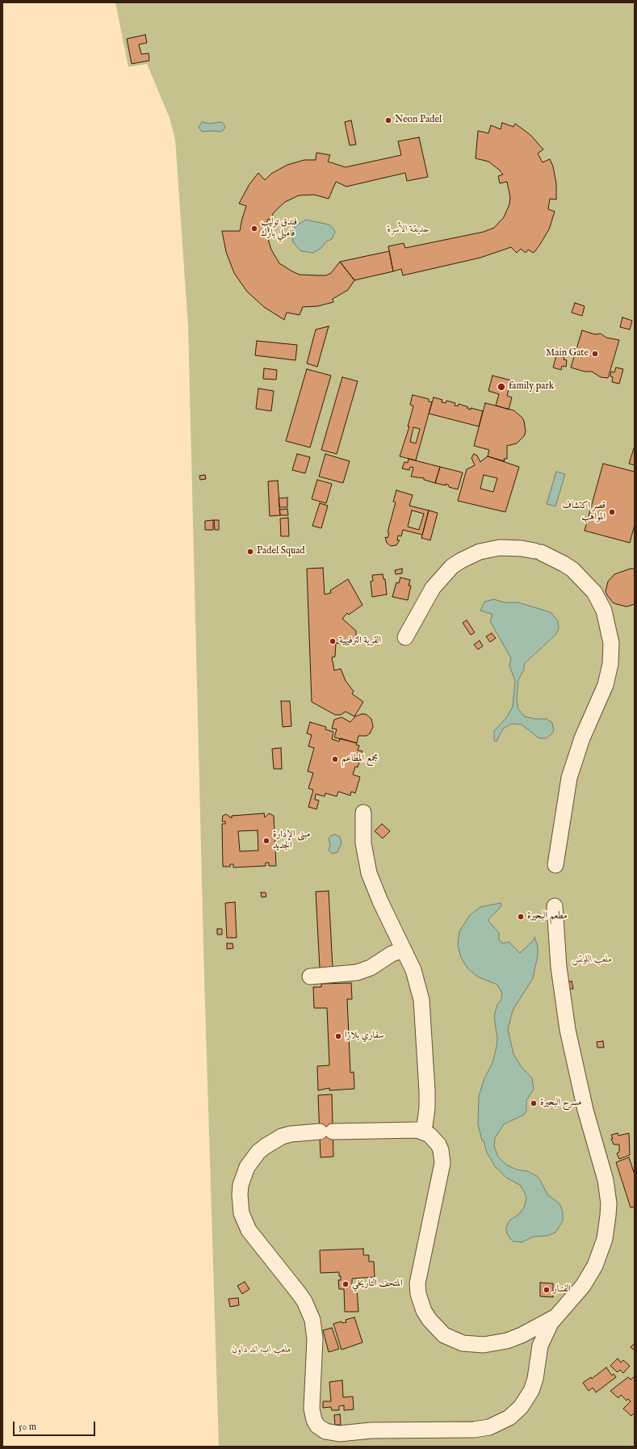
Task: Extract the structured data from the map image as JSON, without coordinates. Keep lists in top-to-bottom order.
{
  "parks": ["حديقة الأسرة", "ملعب اللوتس", "ملعب اب اند داون"],
  "places": [
    "Neon Padel",
    "فندق توليب فاميلي بارك",
    "Main Gate",
    "family park",
    "قصر اكتشاف المواهب",
    "Padel Squad",
    "القرية الترفيهية",
    "مجمع المطاعم",
    "مبنى الإدارة الجديد",
    "مطعم البحيرة",
    "سفاري بلازا",
    "مسرح البحيرة",
    "المتحف التاريخي",
    "الفنـار"
  ],
  "scale_bar": "50 m"
}
